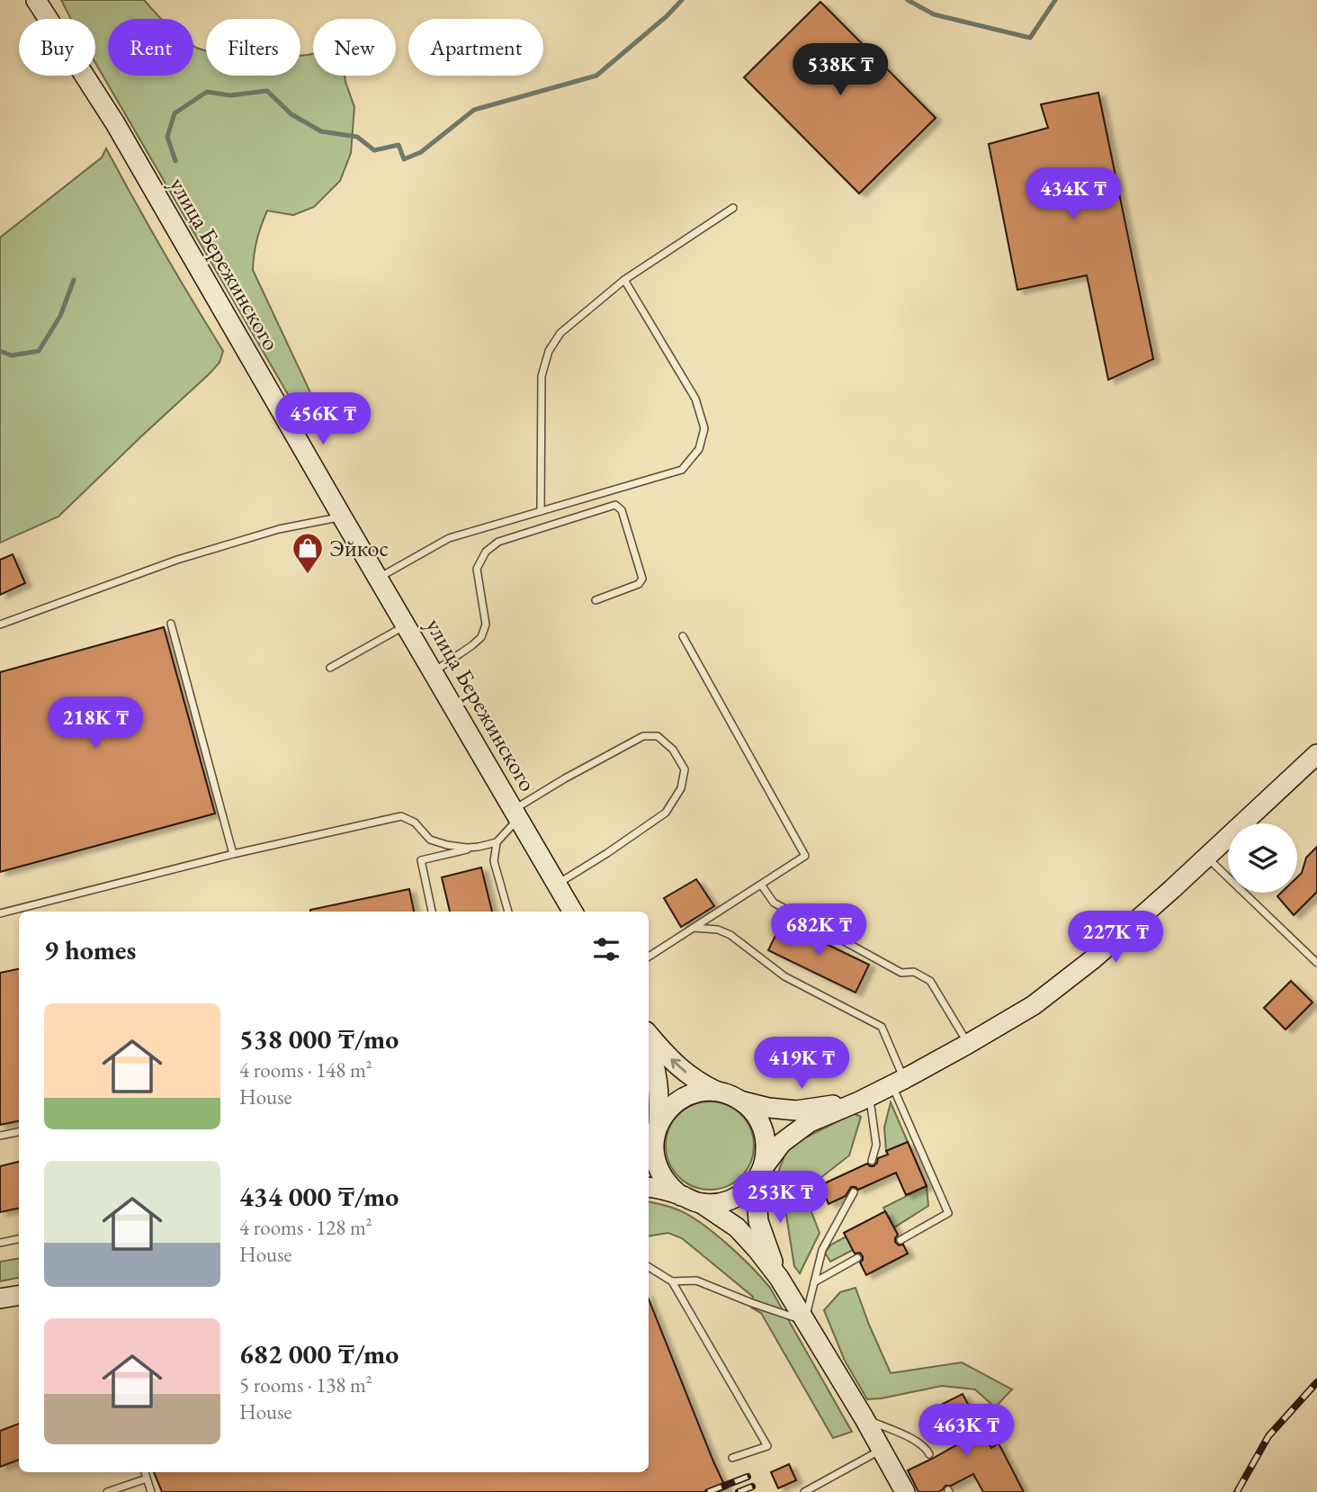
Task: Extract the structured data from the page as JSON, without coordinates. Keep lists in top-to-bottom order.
{
  "streets": {
    "main road": ["улица Бережинского"]
  },
  "places": {
    "shop": ["Эйкос"]
  },
  "page": {
    "chip": [
      "Buy",
      "Rent",
      "Filters",
      "New",
      "Apartment"
    ],
    "price": [
      "538K ₸",
      "434K ₸",
      "456K ₸",
      "218K ₸",
      "682K ₸",
      "227K ₸",
      "419K ₸",
      "253K ₸",
      "463K ₸"
    ],
    "heading": "9 homes",
    "list": [
      {
        "name": "538 000 ₸/mo",
        "note": "4 rooms · 148 m² · House"
      },
      {
        "name": "434 000 ₸/mo",
        "note": "4 rooms · 128 m² · House"
      },
      {
        "name": "682 000 ₸/mo",
        "note": "5 rooms · 138 m² · House"
      }
    ]
  }
}
